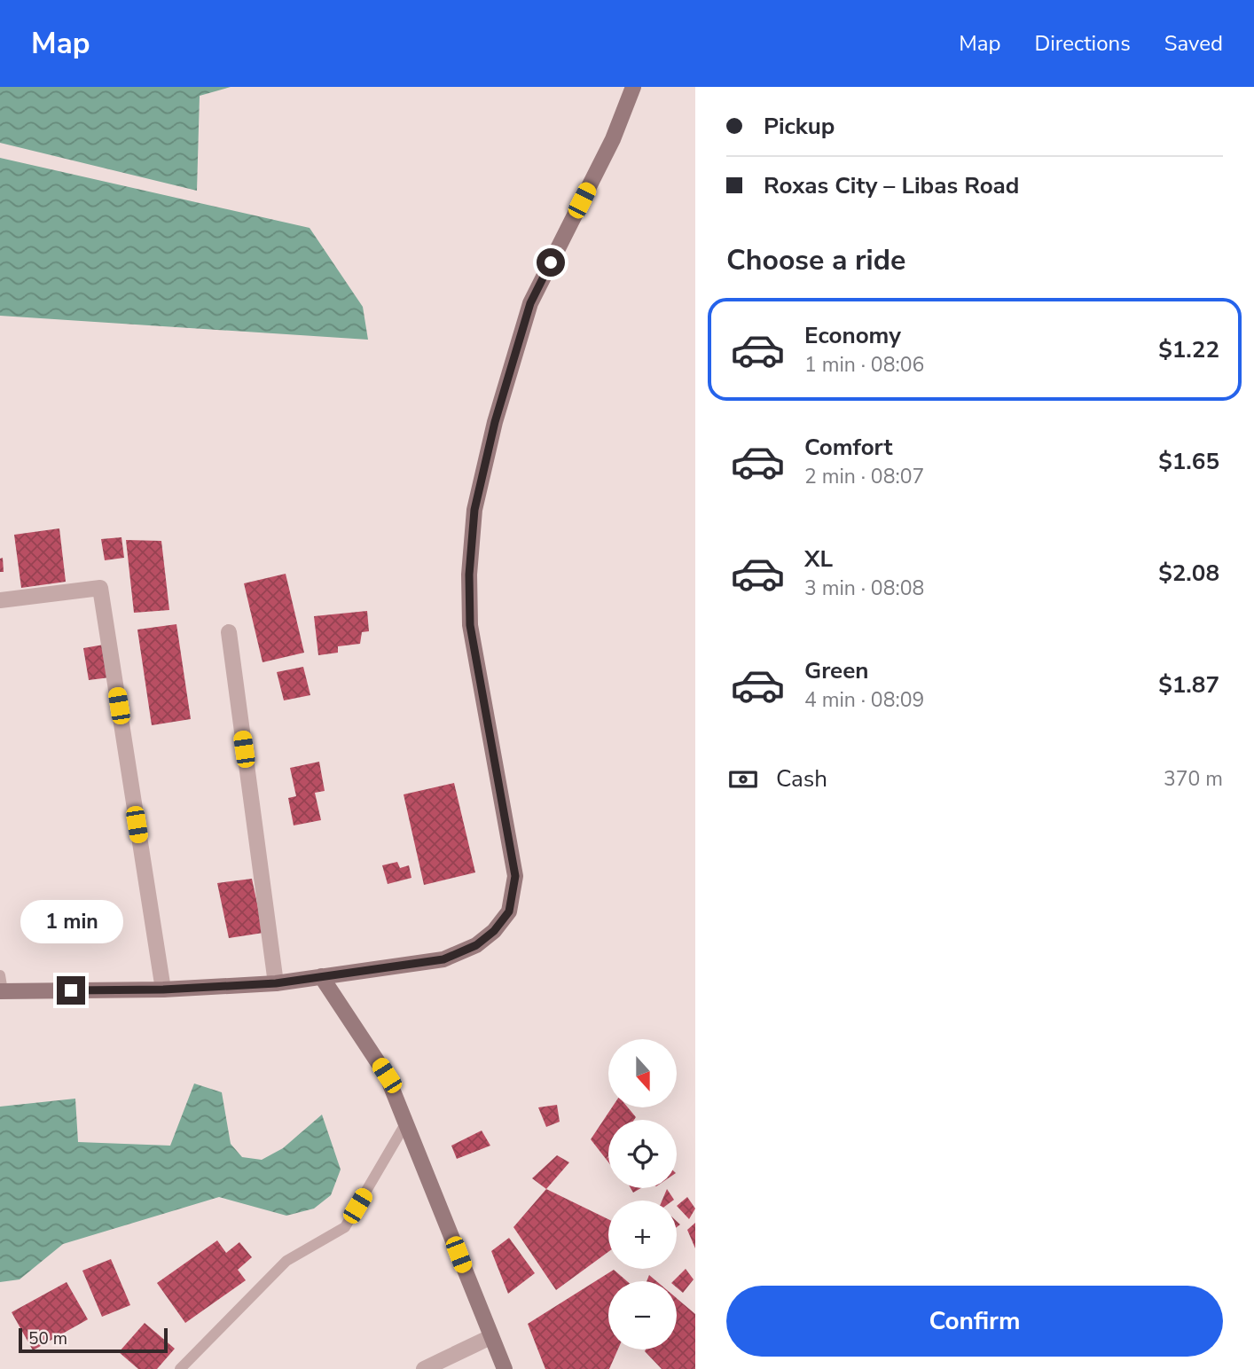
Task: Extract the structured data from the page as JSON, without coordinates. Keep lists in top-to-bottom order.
{
  "scale_bar": "50 m",
  "north": "bottom",
  "page": {
    "header": "Map",
    "nav": ["Map", "Directions", "Saved"],
    "banner": ["Pickup", "Roxas City – Libas Road"],
    "heading": "Choose a ride",
    "list": [
      {
        "name": "Economy",
        "note": "1 min · 08:06",
        "value": "$1.22"
      },
      {
        "name": "Comfort",
        "note": "2 min · 08:07",
        "value": "$1.65"
      },
      {
        "name": "XL",
        "note": "3 min · 08:08",
        "value": "$2.08"
      },
      {
        "name": "Green",
        "note": "4 min · 08:09",
        "value": "$1.87"
      }
    ],
    "pay": ["Cash", "370 m"],
    "bubble": "1 min",
    "map_buttons": ["+", "−"],
    "buttons": "Confirm",
    "scale": "50 m"
  }
}
